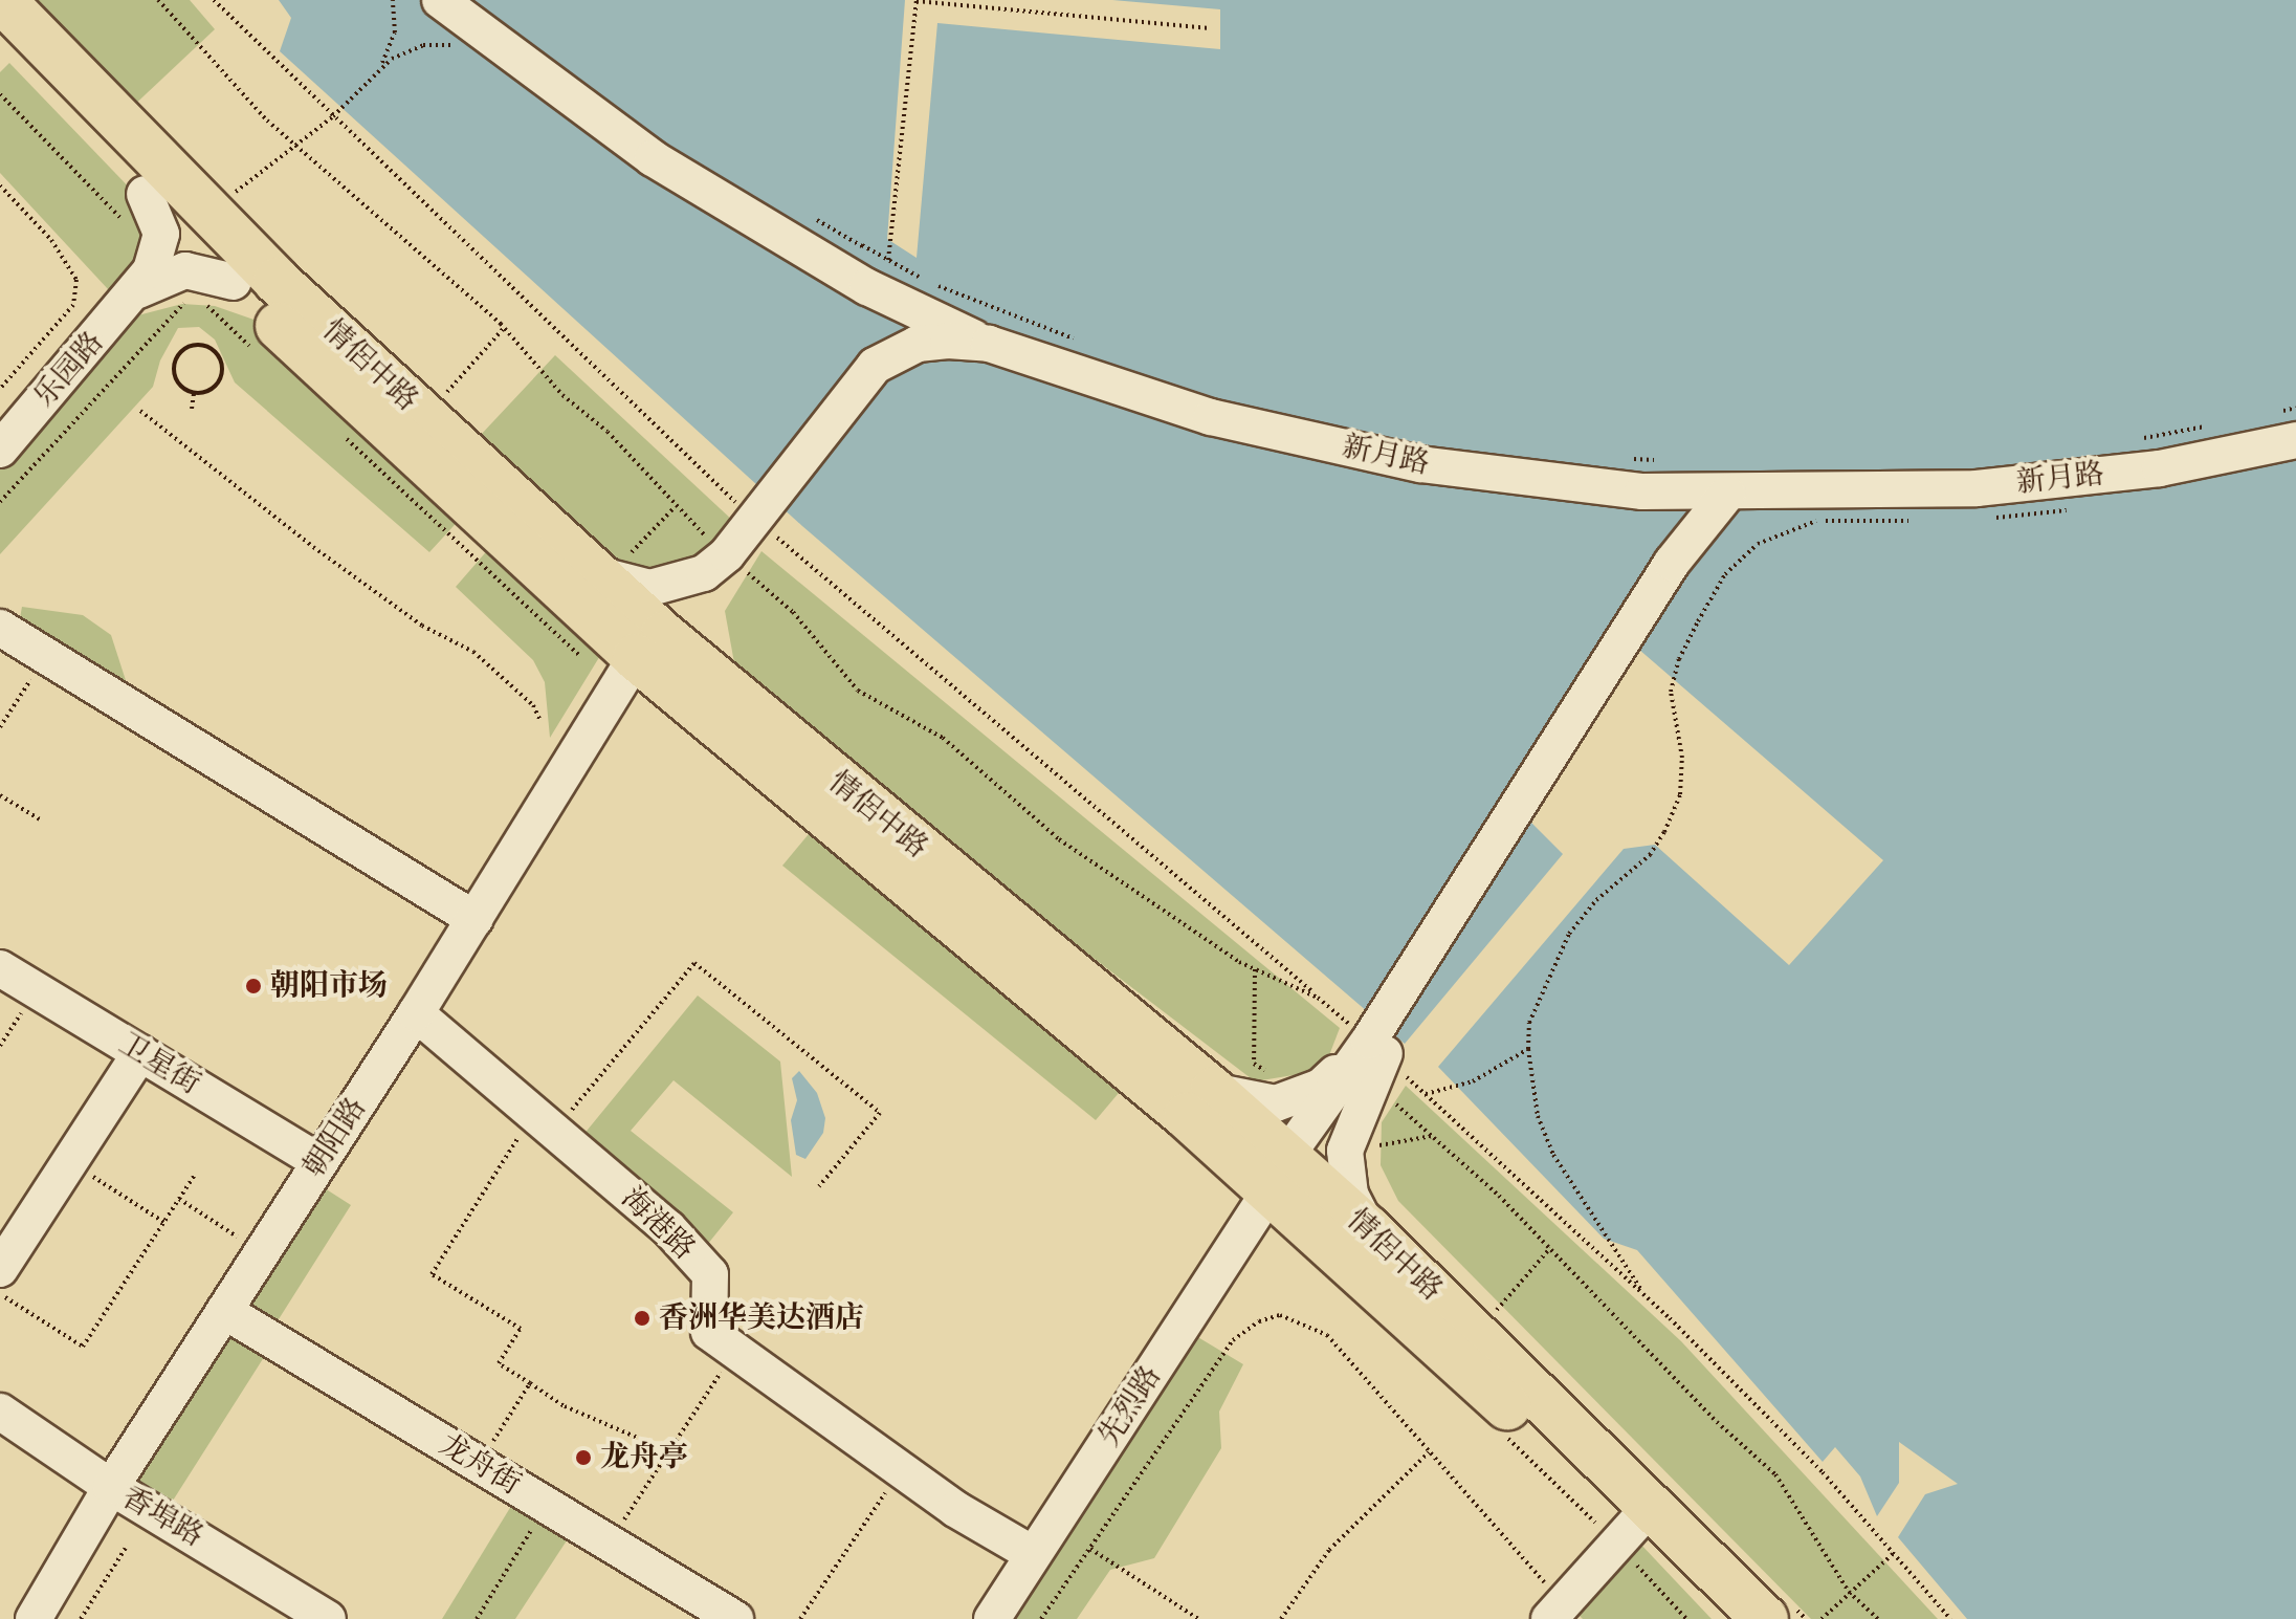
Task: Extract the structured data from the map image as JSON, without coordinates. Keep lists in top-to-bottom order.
{
  "streets": {
    "highway": ["情侶中路"],
    "street": [
      "乐园路",
      "新月路",
      "卫星街",
      "朝阳路",
      "海港路",
      "先烈路",
      "龙舟街",
      "香埠路"
    ]
  },
  "crossings": [
    ["情侶中路", "新月路"],
    ["情侶中路", "朝阳路"],
    ["情侶中路", "先烈路"],
    ["卫星街", "朝阳路"],
    ["朝阳路", "海港路"],
    ["朝阳路", "龙舟街"],
    ["朝阳路", "香埠路"],
    ["海港路", "先烈路"]
  ],
  "places": ["朝阳市场", "香洲华美达酒店", "龙舟亭"]
}
